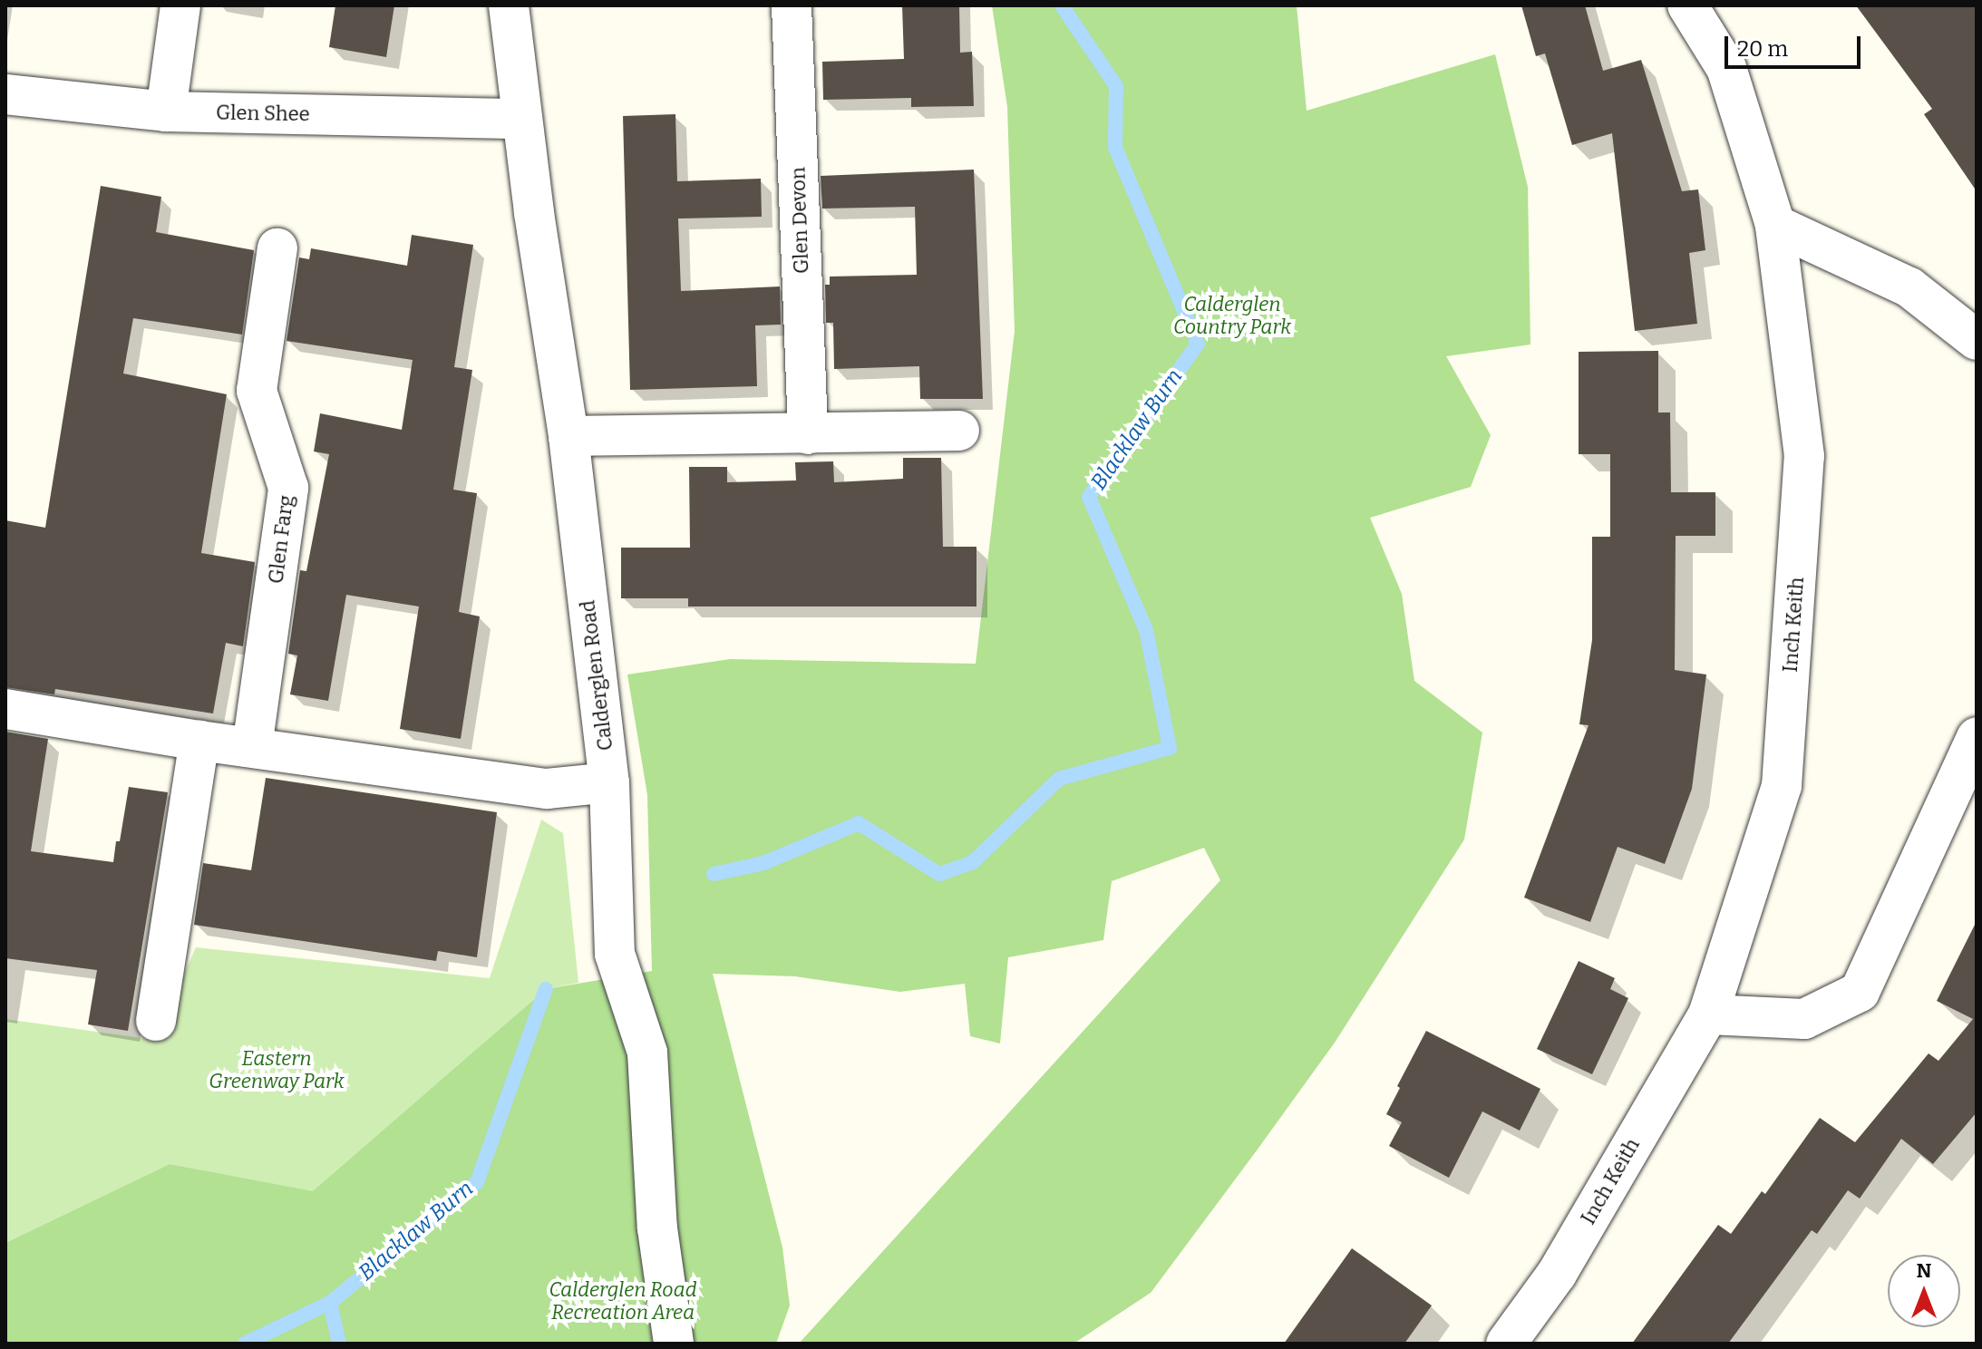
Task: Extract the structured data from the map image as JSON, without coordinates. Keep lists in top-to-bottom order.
{
  "streets": {
    "street": [
      "Glen Shee",
      "Glen Devon",
      "Glen Farg",
      "Inch Keith",
      "Calderglen Road"
    ]
  },
  "crossings": [
    ["Glen Shee", "Calderglen Road"]
  ],
  "water": ["Blacklaw Burn"],
  "parks": ["Calderglen Country Park", "Eastern Greenway Park", "Calderglen Road Recreation Area"],
  "scale_bar": "20 m",
  "north": "top"
}
